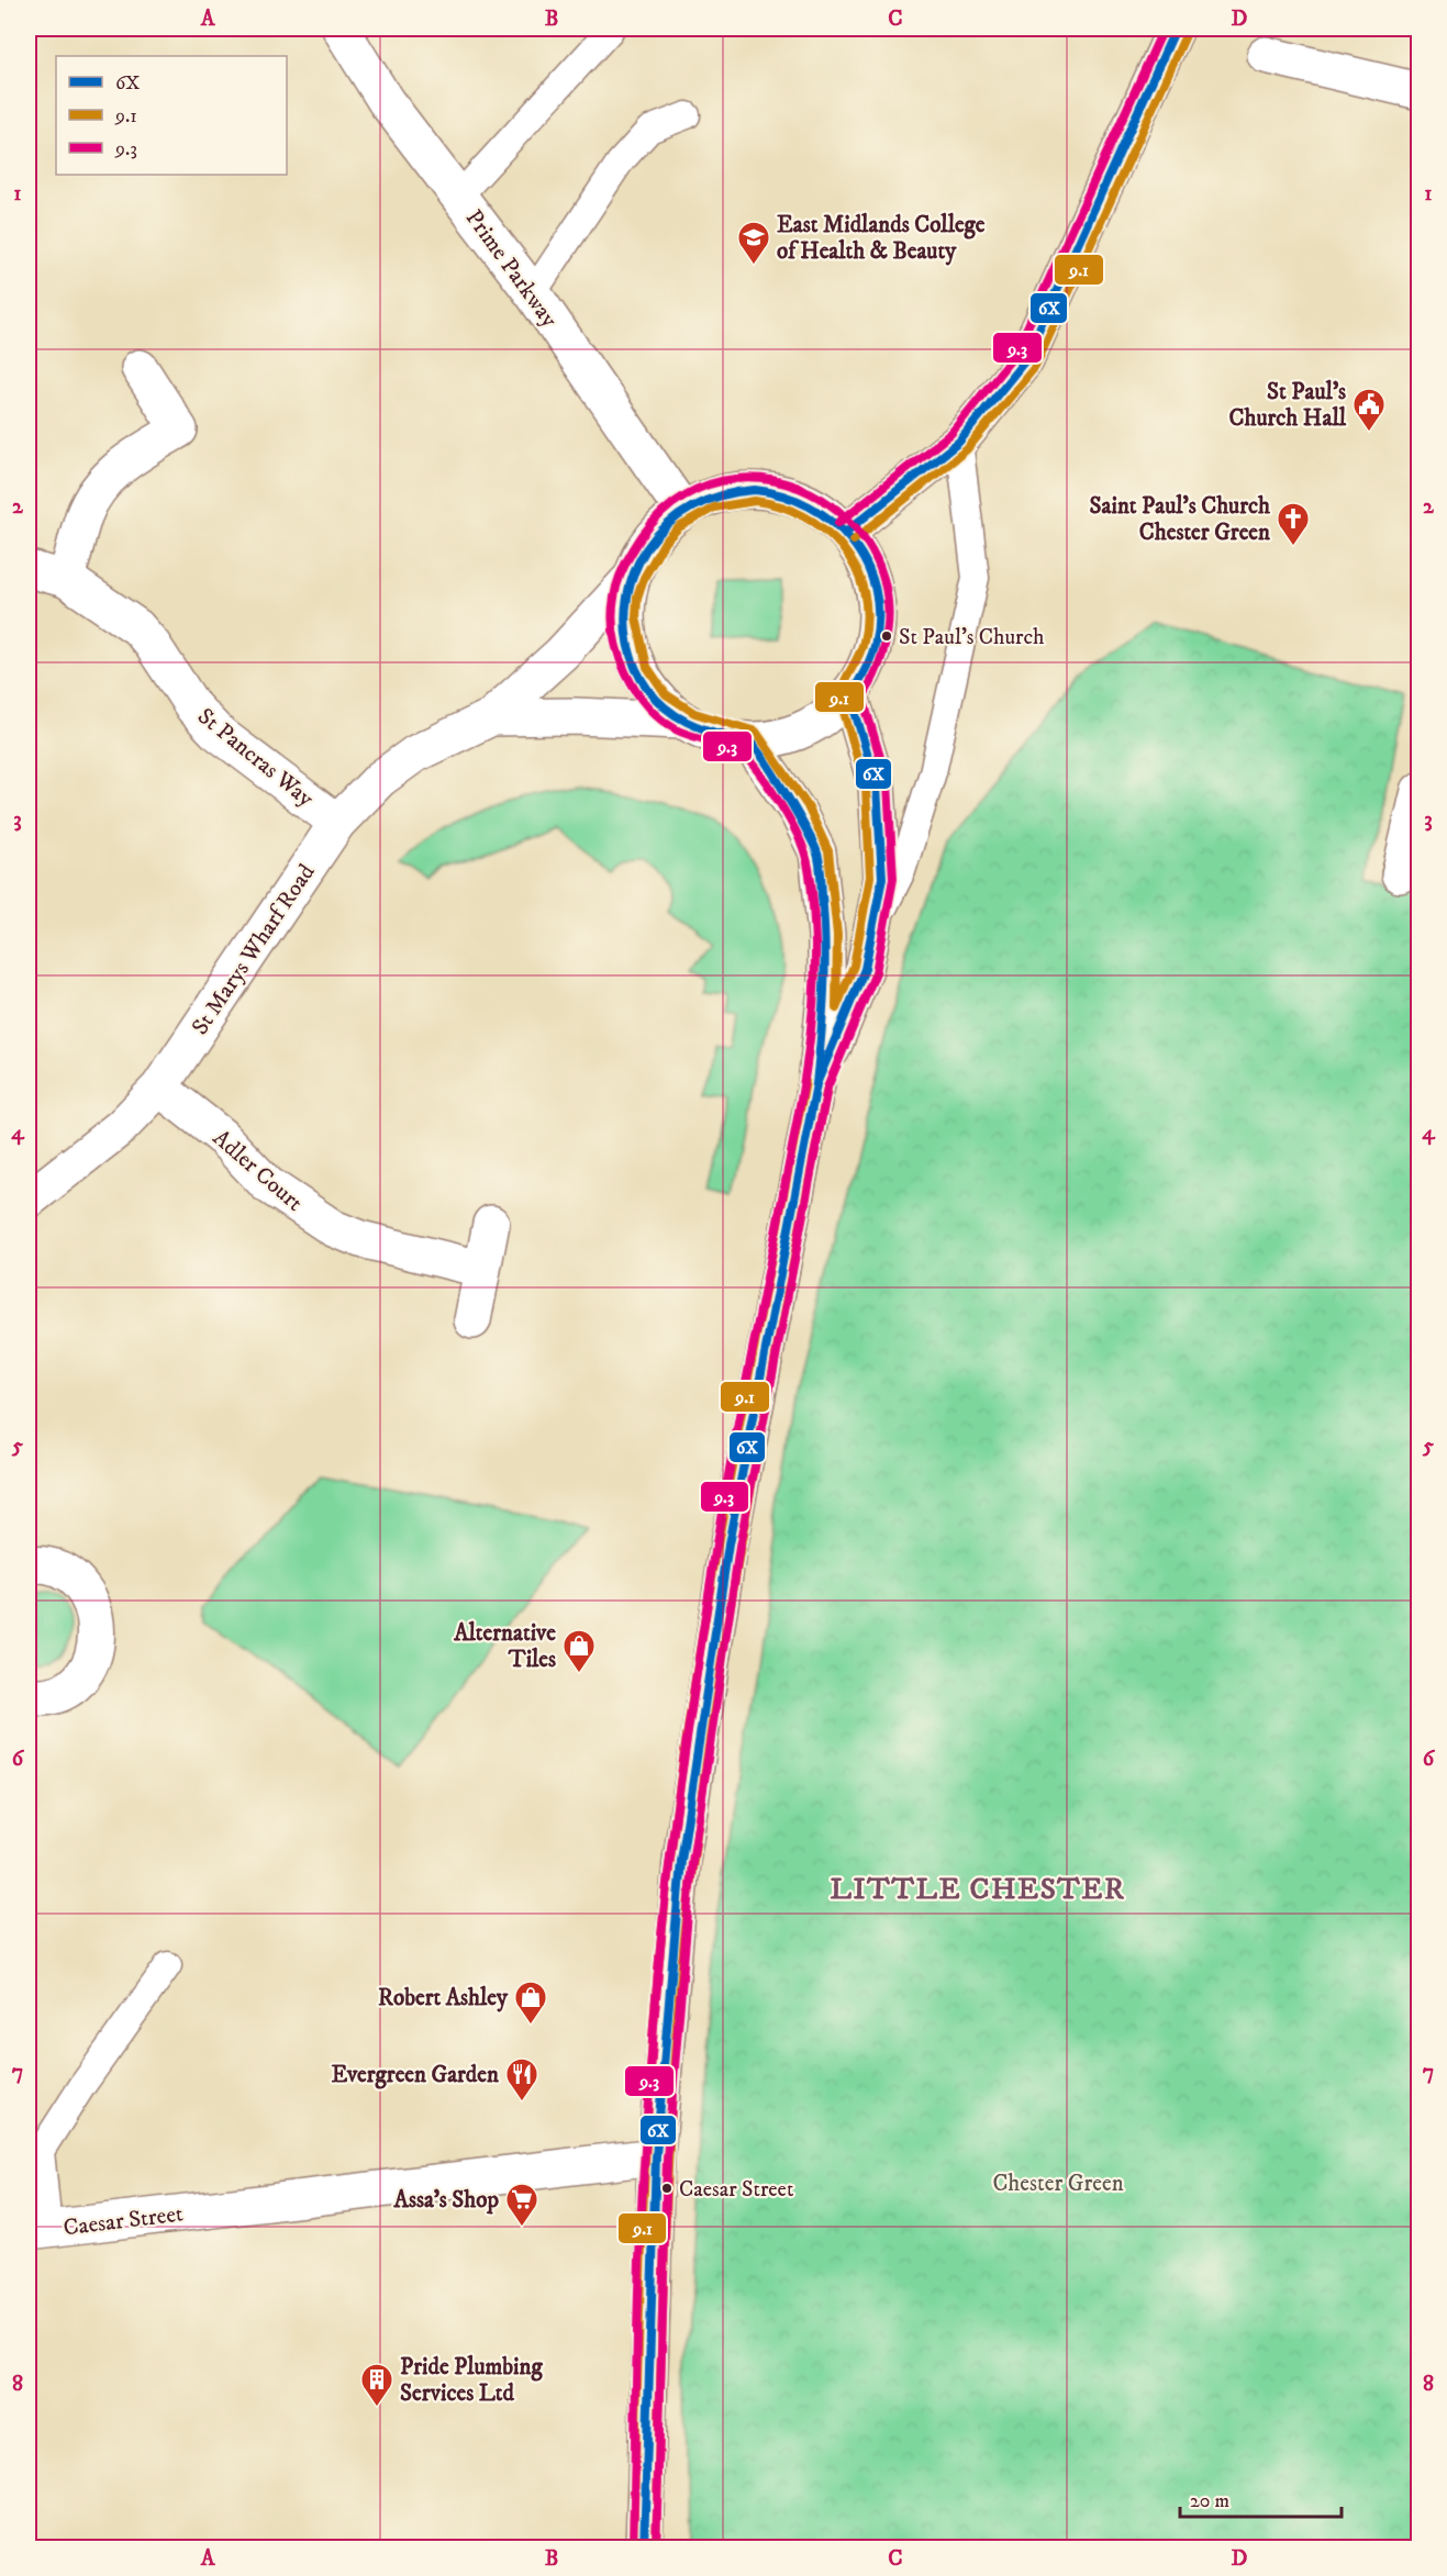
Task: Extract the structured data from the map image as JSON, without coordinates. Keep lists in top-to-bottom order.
{
  "streets": {
    "street": [
      "Prime Parkway",
      "St Pancras Way",
      "St Marys Wharf Road",
      "Adler Court",
      "Caesar Street"
    ]
  },
  "crossings": [
    ["St Pancras Way", "St Marys Wharf Road"],
    ["St Marys Wharf Road", "Adler Court"]
  ],
  "districts": ["LITTLE CHESTER"],
  "parks": ["Chester Green"],
  "places": {
    "school or university": ["East Midlands College of Health & Beauty"],
    "public building": ["St Paul's Church Hall"],
    "church": ["Saint Paul's Church Chester Green"],
    "other": ["St Paul's Church", "Caesar Street"],
    "shop": ["Alternative Tiles", "Robert Ashley"],
    "restaurant": ["Evergreen Garden"],
    "supermarket": ["Assa's Shop"],
    "building": ["Pride Plumbing Services Ltd"]
  },
  "lines": ["transit line 6X", "transit line 9.3", "transit line 9.1"],
  "legend": ["6X", "9.1", "9.3"],
  "scale_bar": "20 m",
  "grid": {
    "columns": [
      "A",
      "B",
      "C",
      "D"
    ],
    "rows": [
      "1",
      "2",
      "3",
      "4",
      "5",
      "6",
      "7",
      "8"
    ]
  }
}
